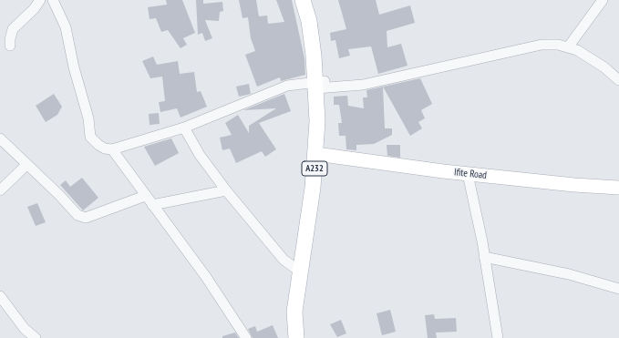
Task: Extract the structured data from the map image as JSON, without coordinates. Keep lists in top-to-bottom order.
{
  "streets": {
    "main road": ["A232"],
    "street": ["Ifite Road"]
  },
  "crossings": [
    ["A232", "Ifite Road"]
  ]
}
